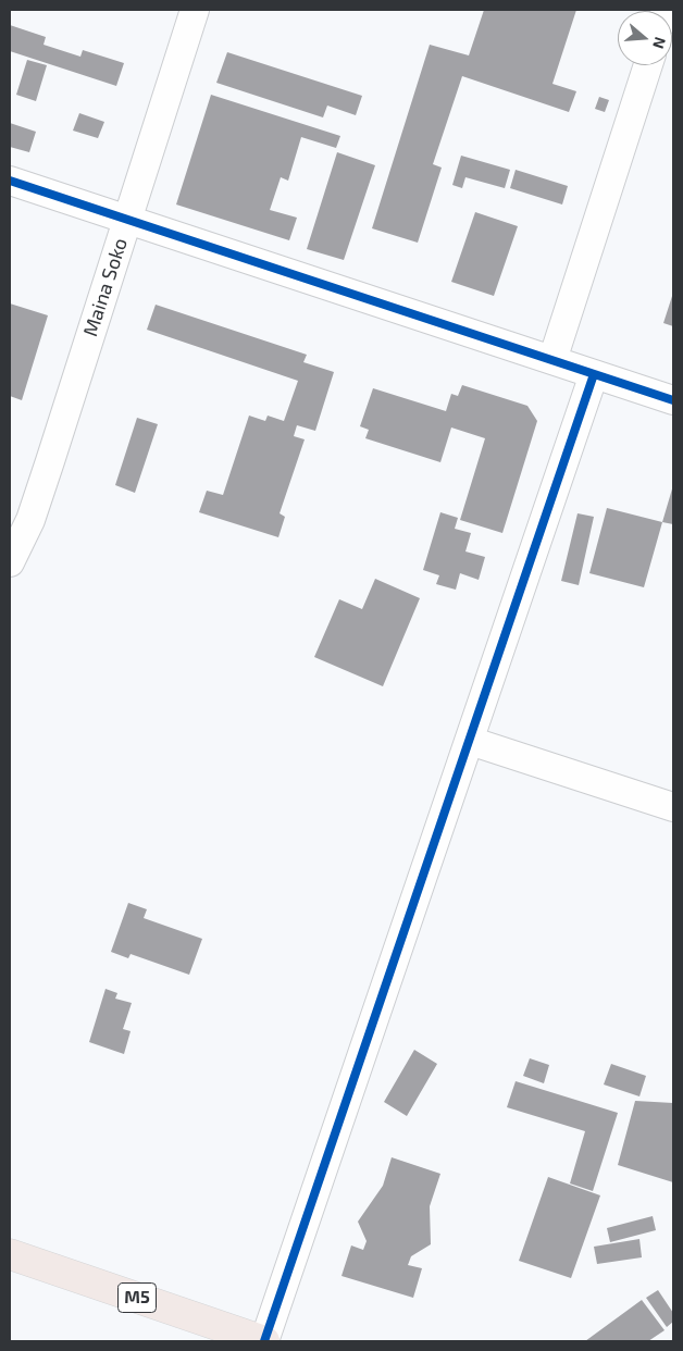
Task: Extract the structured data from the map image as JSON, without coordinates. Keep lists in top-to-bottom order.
{
  "streets": {
    "main road": ["M5"],
    "street": ["Maina Soko"]
  },
  "north": "right"
}
